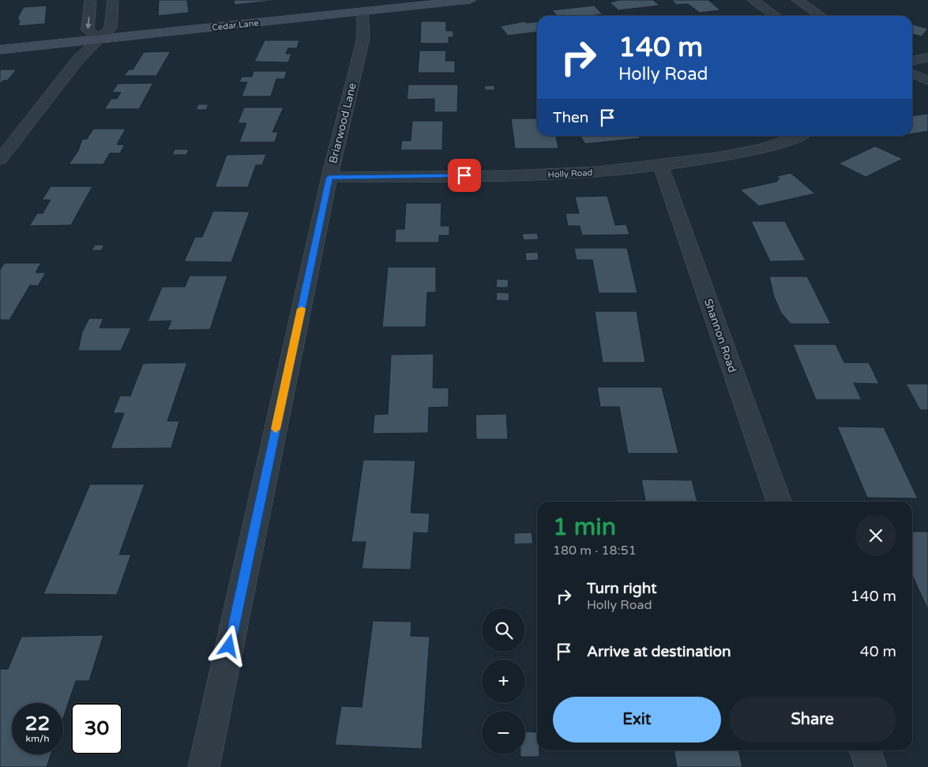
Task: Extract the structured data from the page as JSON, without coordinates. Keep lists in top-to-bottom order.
{
  "streets": {
    "main road": ["Cedar Lane"],
    "street": ["Briarwood Lane", "Holly Road", "Shannon Road"]
  },
  "crossings": [
    ["Cedar Lane", "Briarwood Lane"],
    ["Briarwood Lane", "Holly Road"],
    ["Holly Road", "Shannon Road"]
  ],
  "page": {
    "turn": ["140 m", "Holly Road"],
    "then": "Then",
    "heading": ["1 min", "180 m · 18:51"],
    "list": [
      {
        "name": "Turn right",
        "note": "Holly Road",
        "value": "140 m"
      },
      {
        "name": "Arrive at destination",
        "value": "40 m"
      }
    ],
    "map_buttons": ["+", "−"],
    "buttons": ["Exit", "Share"],
    "speed": "22 km/h",
    "limit": "30"
  }
}
